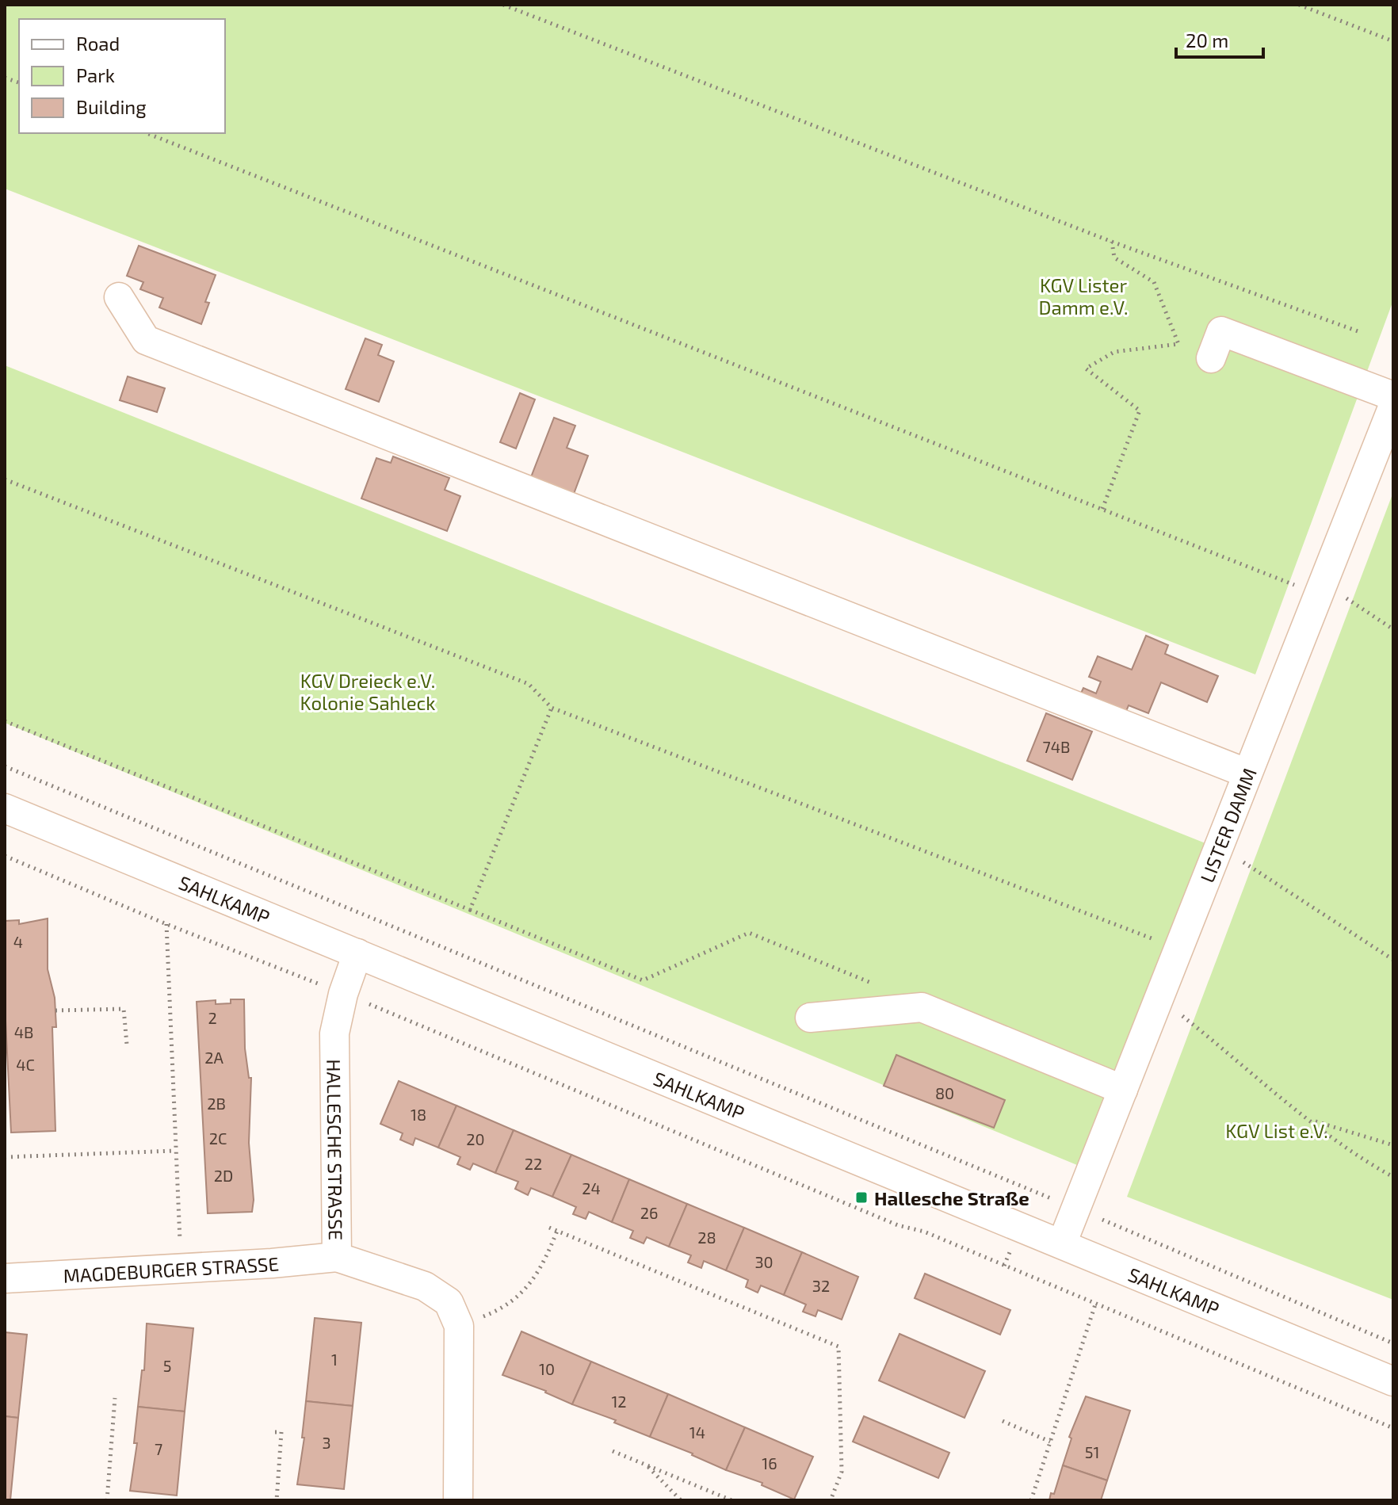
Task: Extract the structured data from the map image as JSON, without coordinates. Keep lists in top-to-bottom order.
{
  "streets": {
    "street": [
      "LISTER DAMM",
      "SAHLKAMP",
      "HALLESCHE STRASSE",
      "MAGDEBURGER STRASSE"
    ]
  },
  "crossings": [
    ["LISTER DAMM", "SAHLKAMP"],
    ["SAHLKAMP", "HALLESCHE STRASSE"],
    ["HALLESCHE STRASSE", "MAGDEBURGER STRASSE"]
  ],
  "parks": ["KGV Lister Damm e.V.", "KGV Dreieck e.V. Kolonie Sahleck", "KGV List e.V."],
  "places": {
    "transit": ["Hallesche Straße"]
  },
  "house_numbers": [
    "74B",
    "4",
    "2",
    "4B",
    "2A",
    "4C",
    "80",
    "2B",
    "18",
    "2C",
    "20",
    "22",
    "2D",
    "24",
    "26",
    "28",
    "30",
    "32",
    "1",
    "5",
    "10",
    "12",
    "14",
    "3",
    "7",
    "51",
    "16"
  ],
  "legend": ["Road", "Park", "Building"],
  "scale_bar": "20 m"
}
